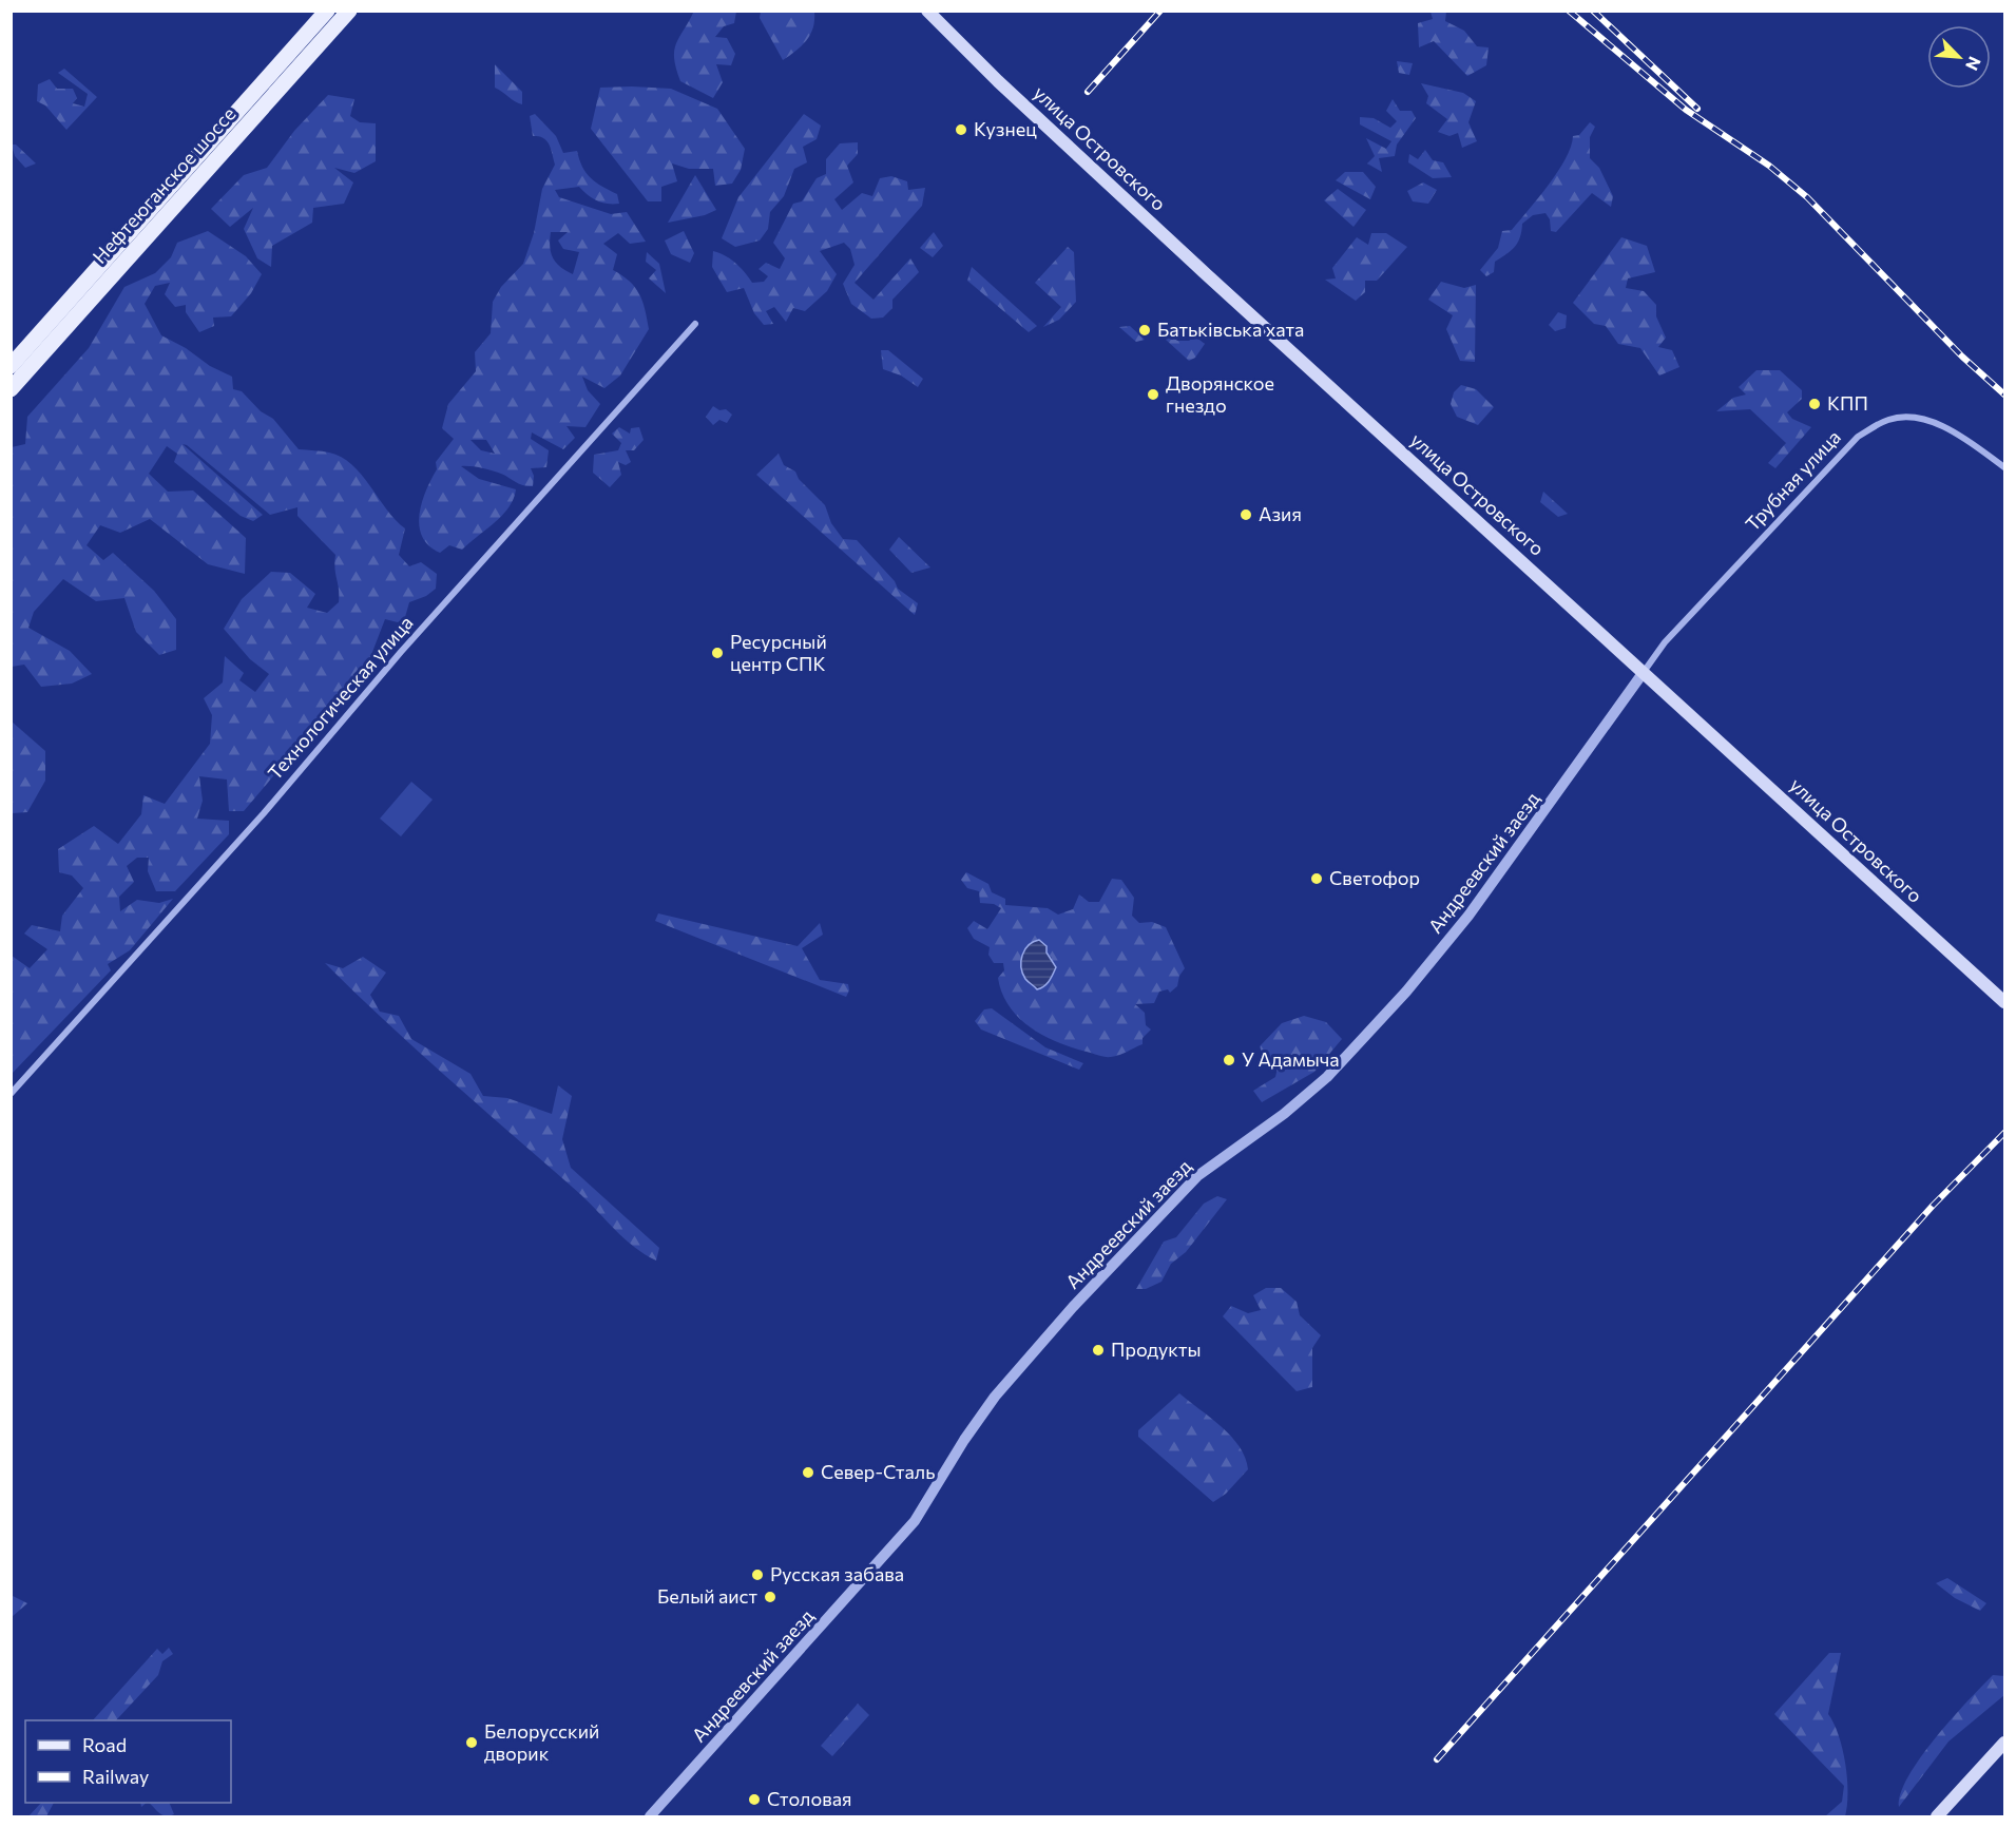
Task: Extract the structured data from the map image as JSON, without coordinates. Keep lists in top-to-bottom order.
{
  "streets": {
    "main road": ["улица Островского", "Нефтеюганское шоссе"],
    "street": ["Трубная улица", "Технологическая улица", "Андреевский заезд"]
  },
  "crossings": [
    ["улица Островского", "Трубная улица"],
    ["улица Островского", "Андреевский заезд"],
    ["Трубная улица", "Андреевский заезд"]
  ],
  "places": [
    "Кузнец",
    "Батькiвська хата",
    "Дворянское гнездо",
    "КПП",
    "Азия",
    "Ресурсный центр СПК",
    "Светофор",
    "У Адамыча",
    "Продукты",
    "Север-Сталь",
    "Русская забава",
    "Белый аист",
    "Белорусский дворик",
    "Столовая"
  ],
  "legend": ["Road", "Railway"],
  "north": "bottom right"
}
